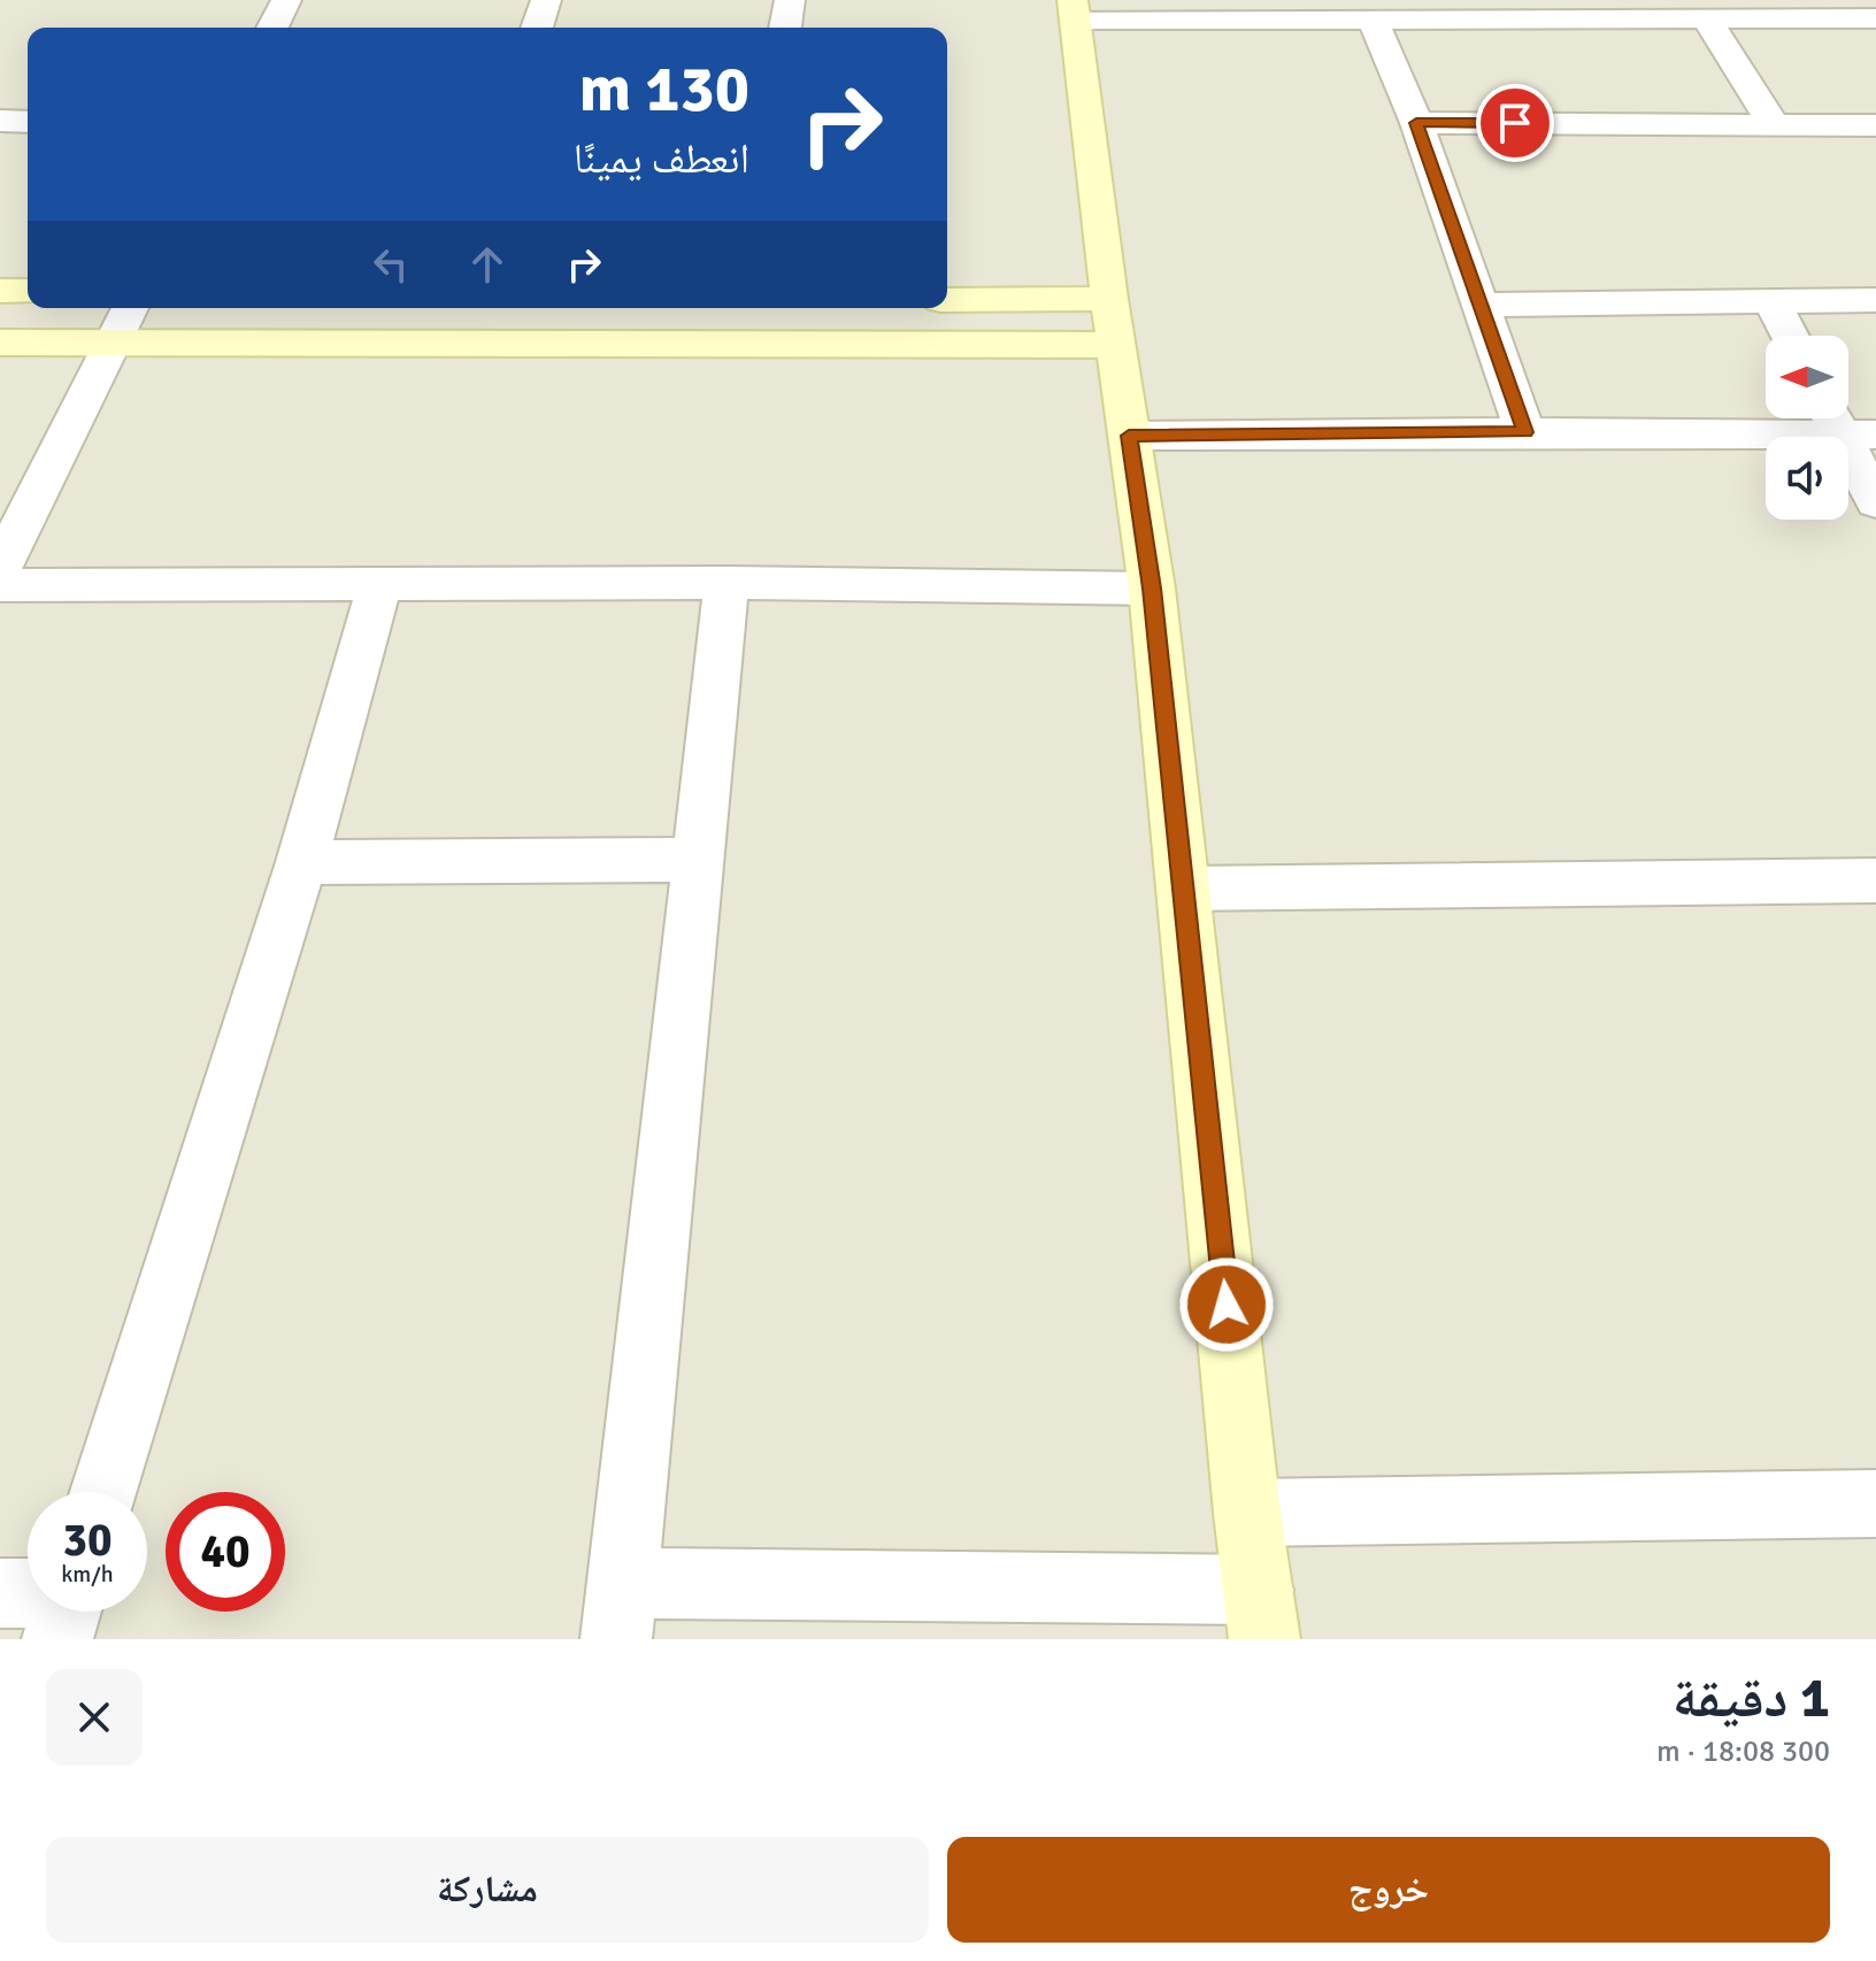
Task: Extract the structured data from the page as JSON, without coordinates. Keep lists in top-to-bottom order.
{
  "north": "left",
  "page": {
    "turn": ["130 m", "انعطف يمينًا"],
    "speed": "30 km/h",
    "limit": "40",
    "heading": ["1 دقيقة", "300 m · 18:08"],
    "buttons": ["خروج", "مشاركة"]
  }
}
